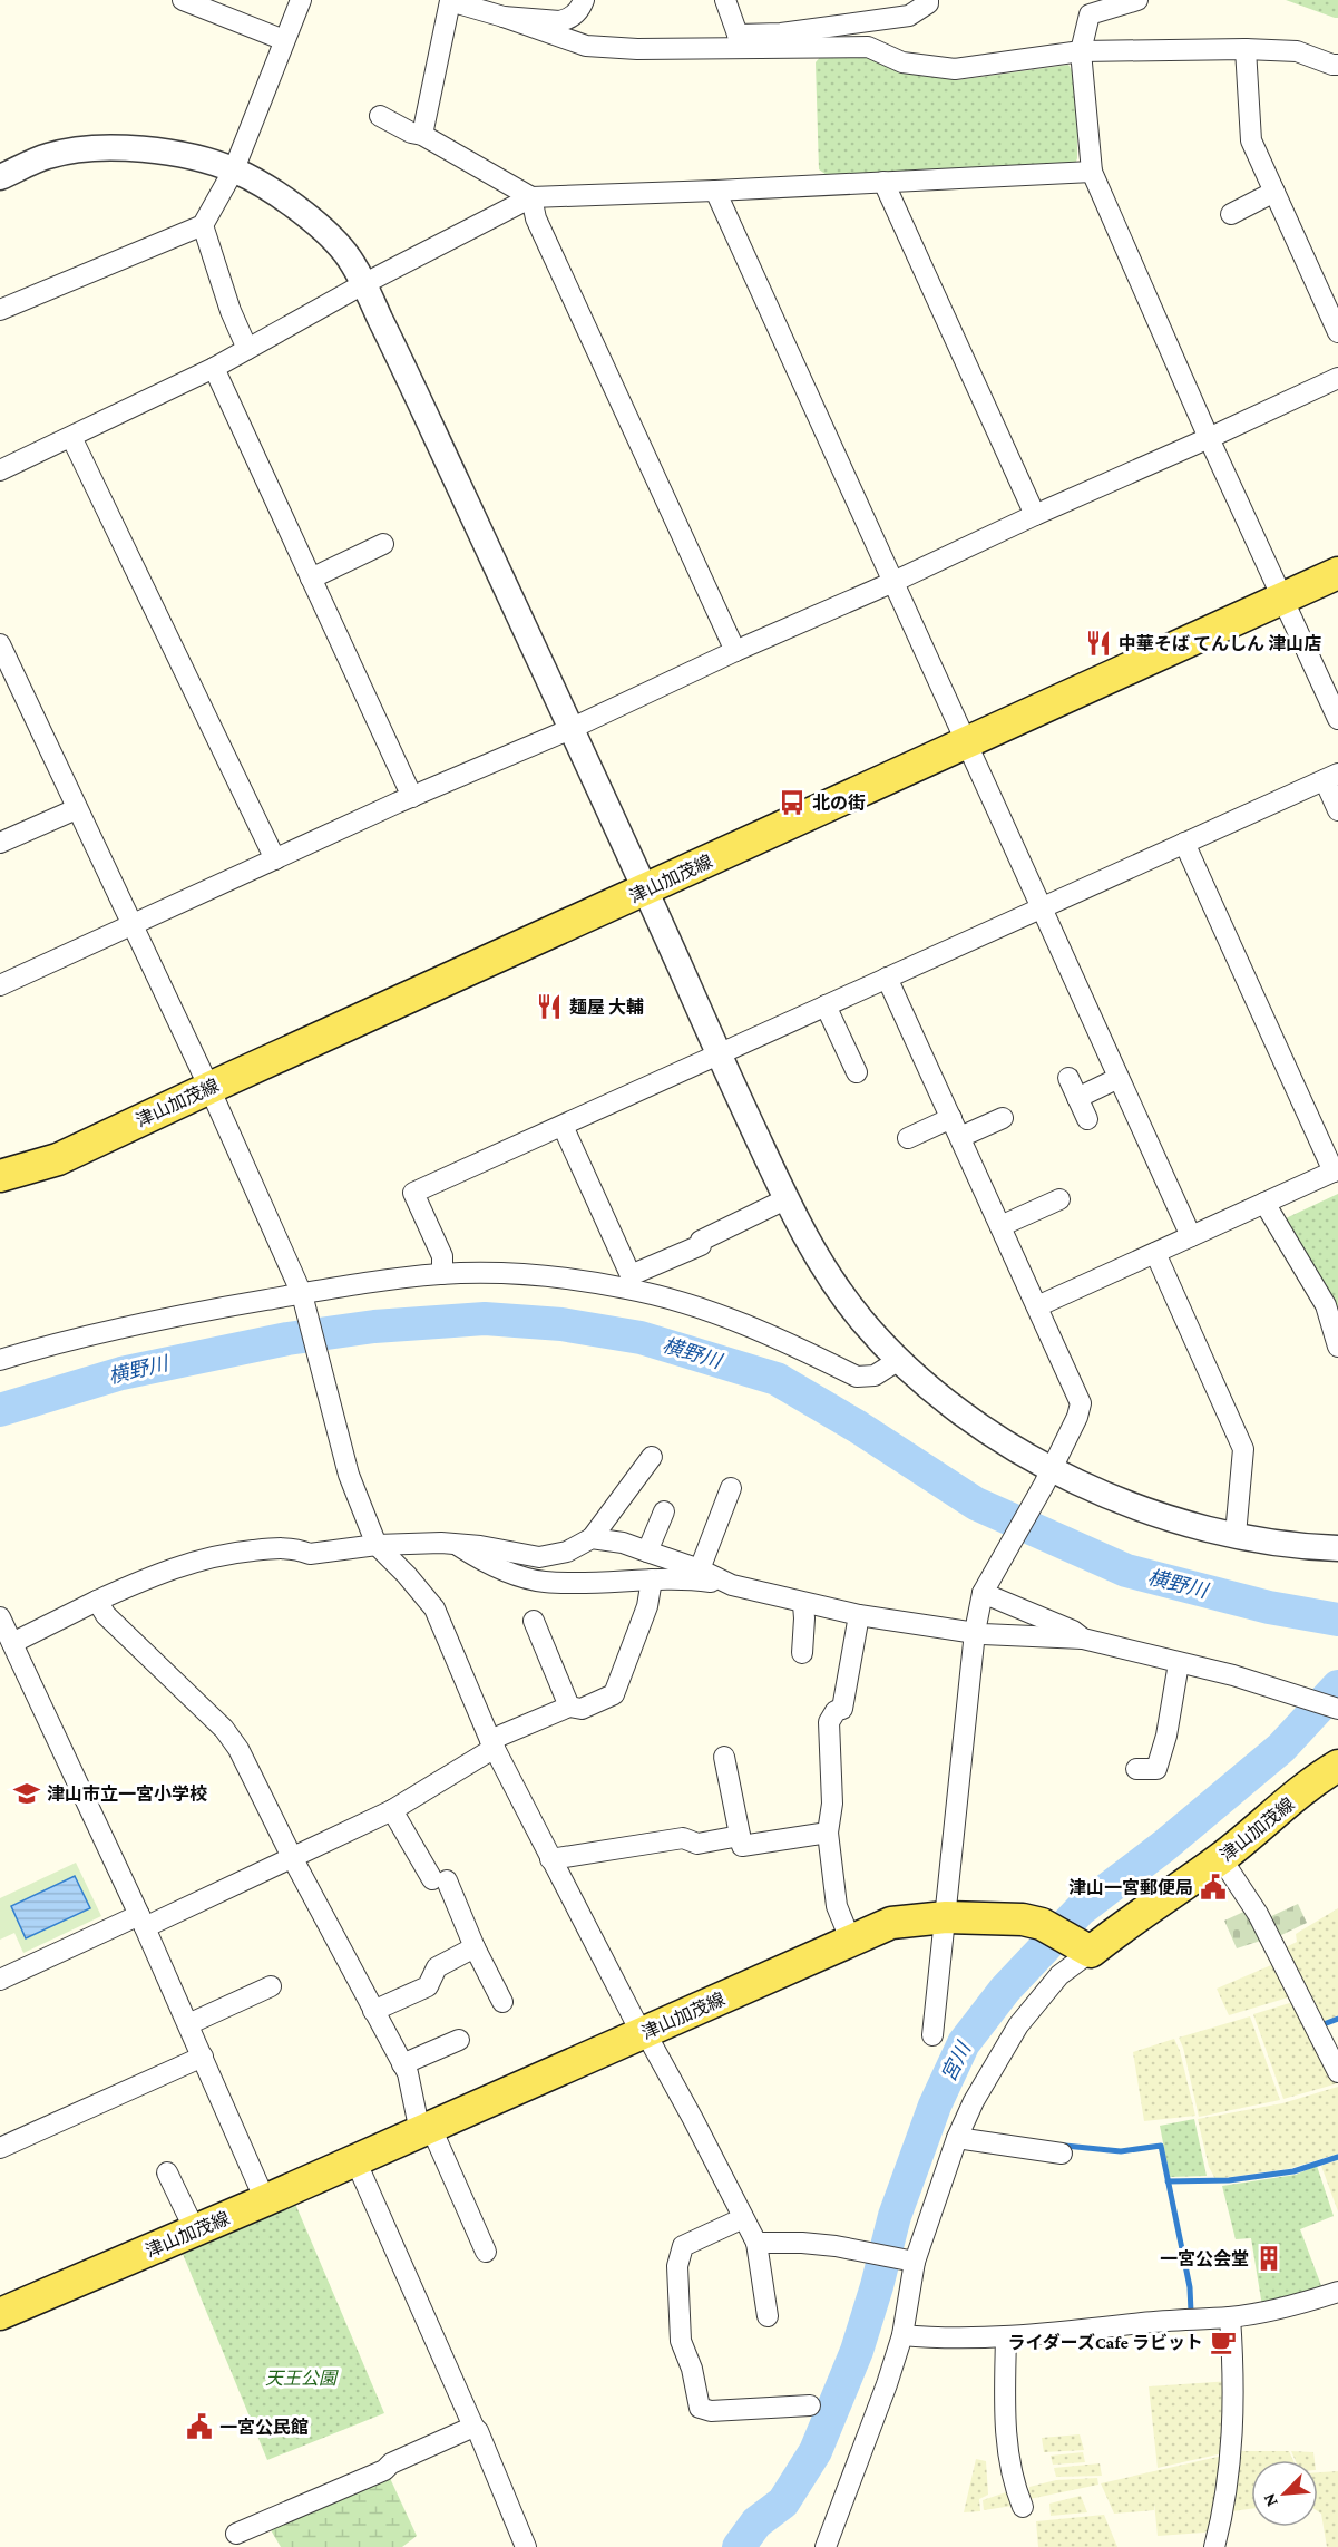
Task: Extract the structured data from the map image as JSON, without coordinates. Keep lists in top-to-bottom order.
{
  "streets": {
    "main road": ["津山加茂線"]
  },
  "water": ["横野川", "宮川"],
  "parks": ["天王公園"],
  "places": {
    "restaurant": ["中華そば てんしん 津山店", "麺屋 大輔"],
    "bus stop": ["北の街"],
    "school or university": ["津山市立一宮小学校"],
    "public building": ["津山一宮郵便局", "一宮公民館"],
    "building": ["一宮公会堂"],
    "cafe": ["ライダーズCafe ラビット"]
  },
  "north": "bottom left"
}
